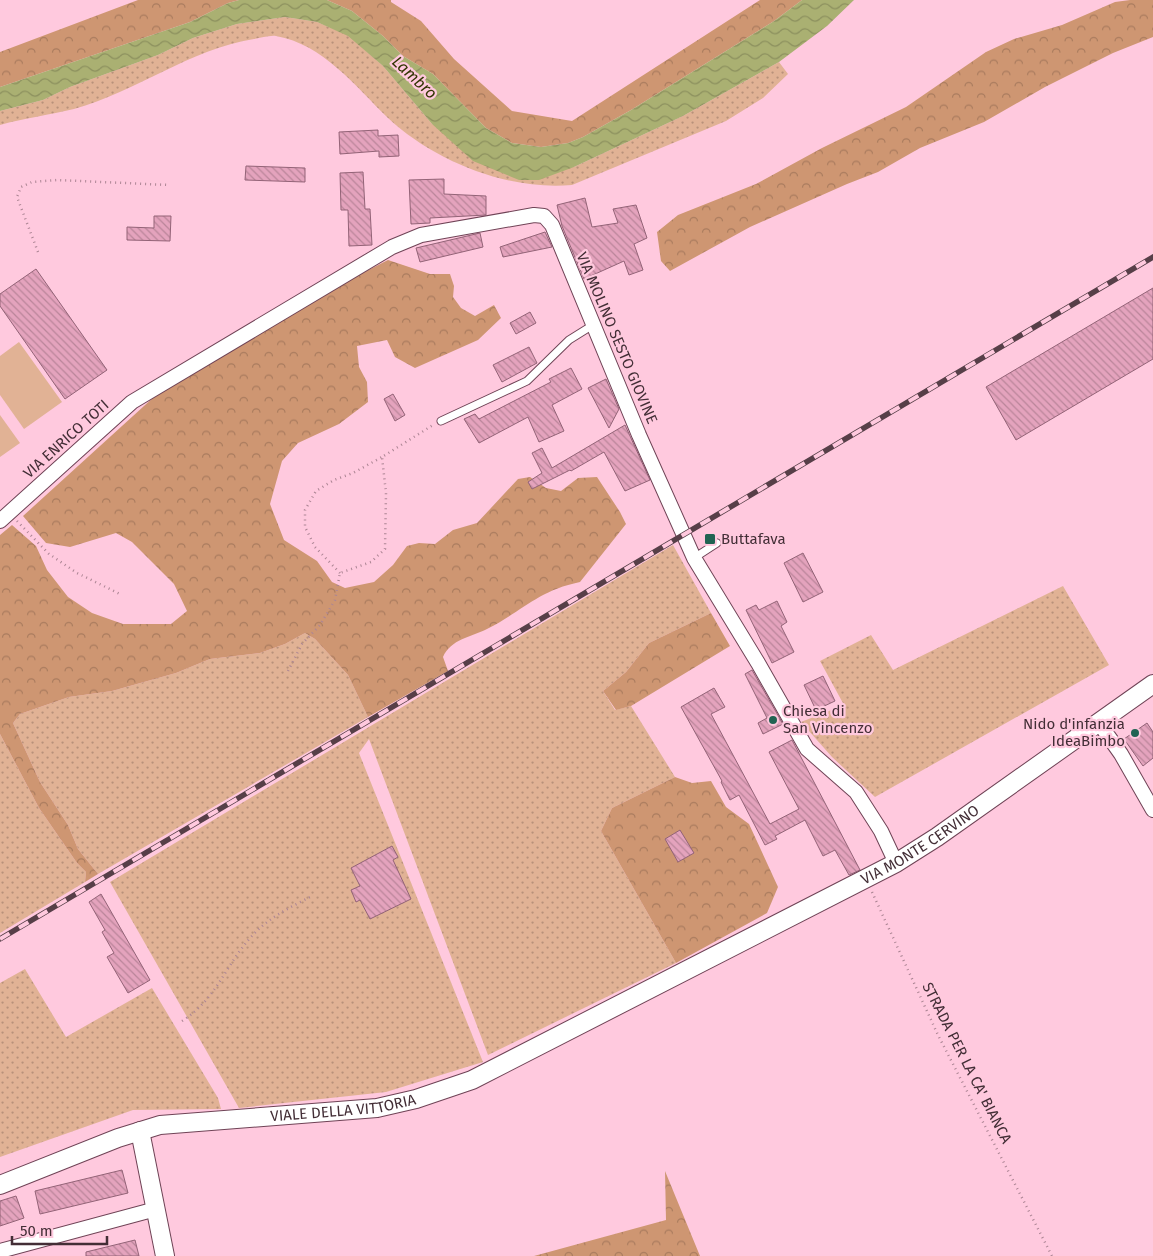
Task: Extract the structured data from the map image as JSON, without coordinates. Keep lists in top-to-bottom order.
{
  "streets": {
    "street": [
      "VIA MOLINO SESTO GIOVINE",
      "VIA ENRICO TOTI",
      "VIA MONTE CERVINO",
      "VIALE DELLA VITTORIA"
    ],
    "path": ["STRADA PER LA CA' BIANCA"]
  },
  "crossings": [
    ["VIA MOLINO SESTO GIOVINE", "VIA ENRICO TOTI"],
    ["VIA MOLINO SESTO GIOVINE", "VIA MONTE CERVINO"],
    ["VIA MONTE CERVINO", "STRADA PER LA CA' BIANCA"],
    ["VIA MONTE CERVINO", "VIALE DELLA VITTORIA"]
  ],
  "water": ["Lambro"],
  "places": {
    "transit": ["Buttafava"],
    "other": ["Chiesa di San Vincenzo", "Nido d'infanzia IdeaBimbo"]
  },
  "scale_bar": "50 m"
}
